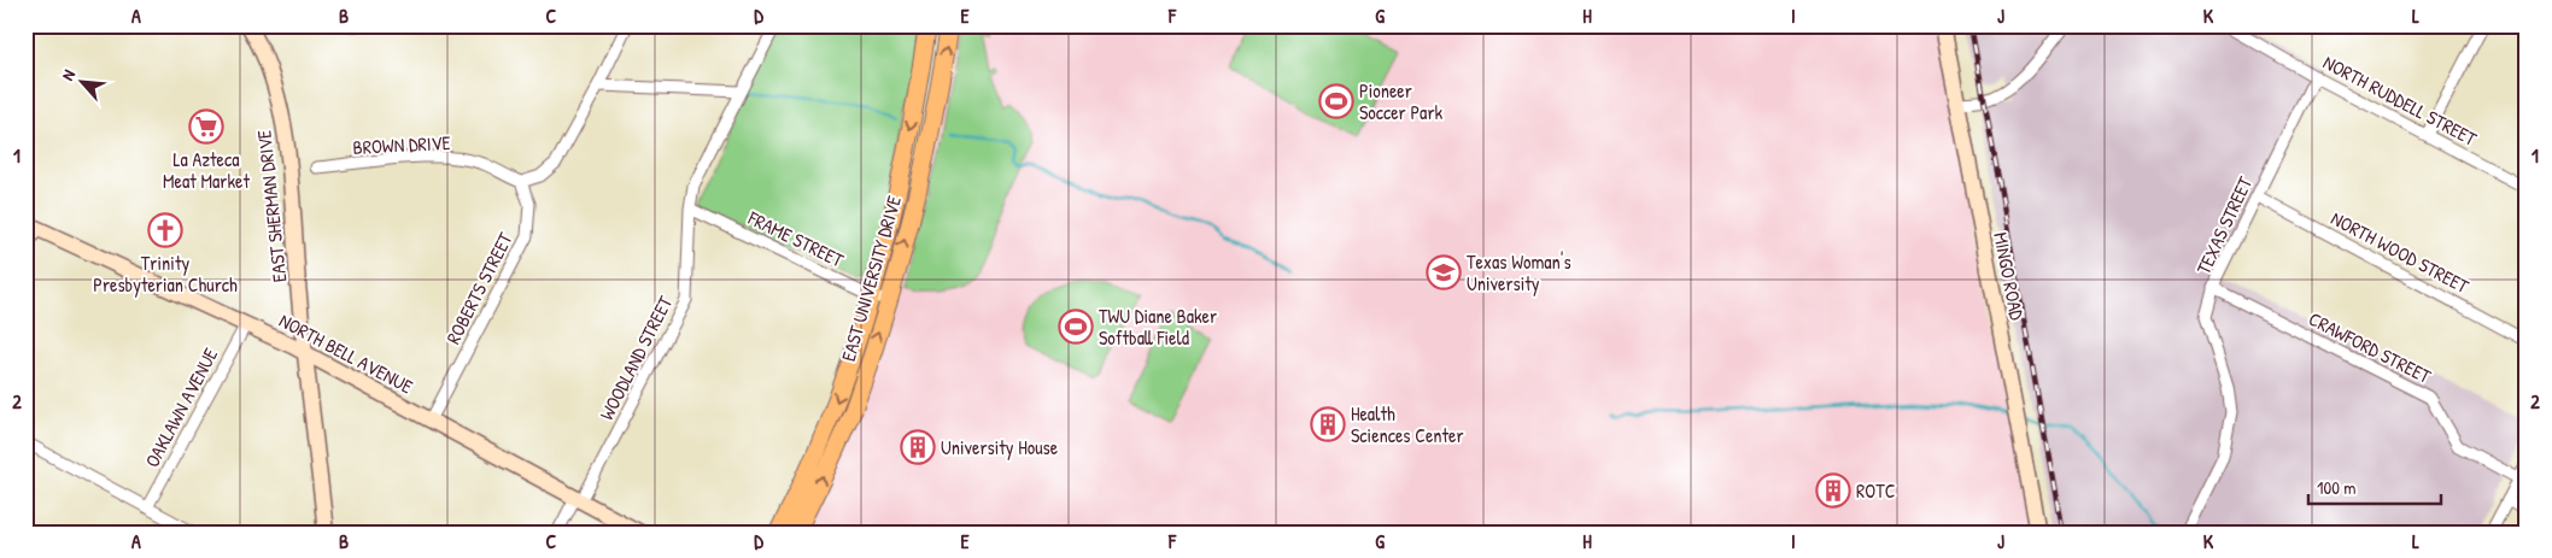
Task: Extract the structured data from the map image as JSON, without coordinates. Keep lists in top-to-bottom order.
{
  "streets": {
    "main road": [
      "EAST SHERMAN DRIVE",
      "MINGO ROAD",
      "EAST UNIVERSITY DRIVE",
      "NORTH BELL AVENUE"
    ],
    "street": [
      "NORTH RUDDELL STREET",
      "BROWN DRIVE",
      "TEXAS STREET",
      "FRAME STREET",
      "NORTH WOOD STREET",
      "ROBERTS STREET",
      "CRAWFORD STREET",
      "WOODLAND STREET",
      "OAKLAWN AVENUE"
    ]
  },
  "crossings": [
    ["NORTH RUDDELL STREET", "TEXAS STREET"],
    ["BROWN DRIVE", "ROBERTS STREET"],
    ["EAST SHERMAN DRIVE", "NORTH BELL AVENUE"],
    ["TEXAS STREET", "NORTH WOOD STREET"],
    ["TEXAS STREET", "CRAWFORD STREET"],
    ["FRAME STREET", "EAST UNIVERSITY DRIVE"],
    ["FRAME STREET", "WOODLAND STREET"],
    ["ROBERTS STREET", "NORTH BELL AVENUE"],
    ["NORTH BELL AVENUE", "WOODLAND STREET"],
    ["NORTH BELL AVENUE", "OAKLAWN AVENUE"]
  ],
  "places": {
    "sports": ["Pioneer Soccer Park", "TWU Diane Baker Softball Field"],
    "supermarket": ["La Azteca Meat Market"],
    "church": ["Trinity Presbyterian Church"],
    "school or university": ["Texas Woman's University"],
    "building": ["Health Sciences Center", "University House", "ROTC"]
  },
  "scale_bar": "100 m",
  "north": "top left",
  "grid": {
    "columns": [
      "A",
      "B",
      "C",
      "D",
      "E",
      "F",
      "G",
      "H",
      "I",
      "J",
      "K",
      "L"
    ],
    "rows": ["1", "2"]
  }
}
